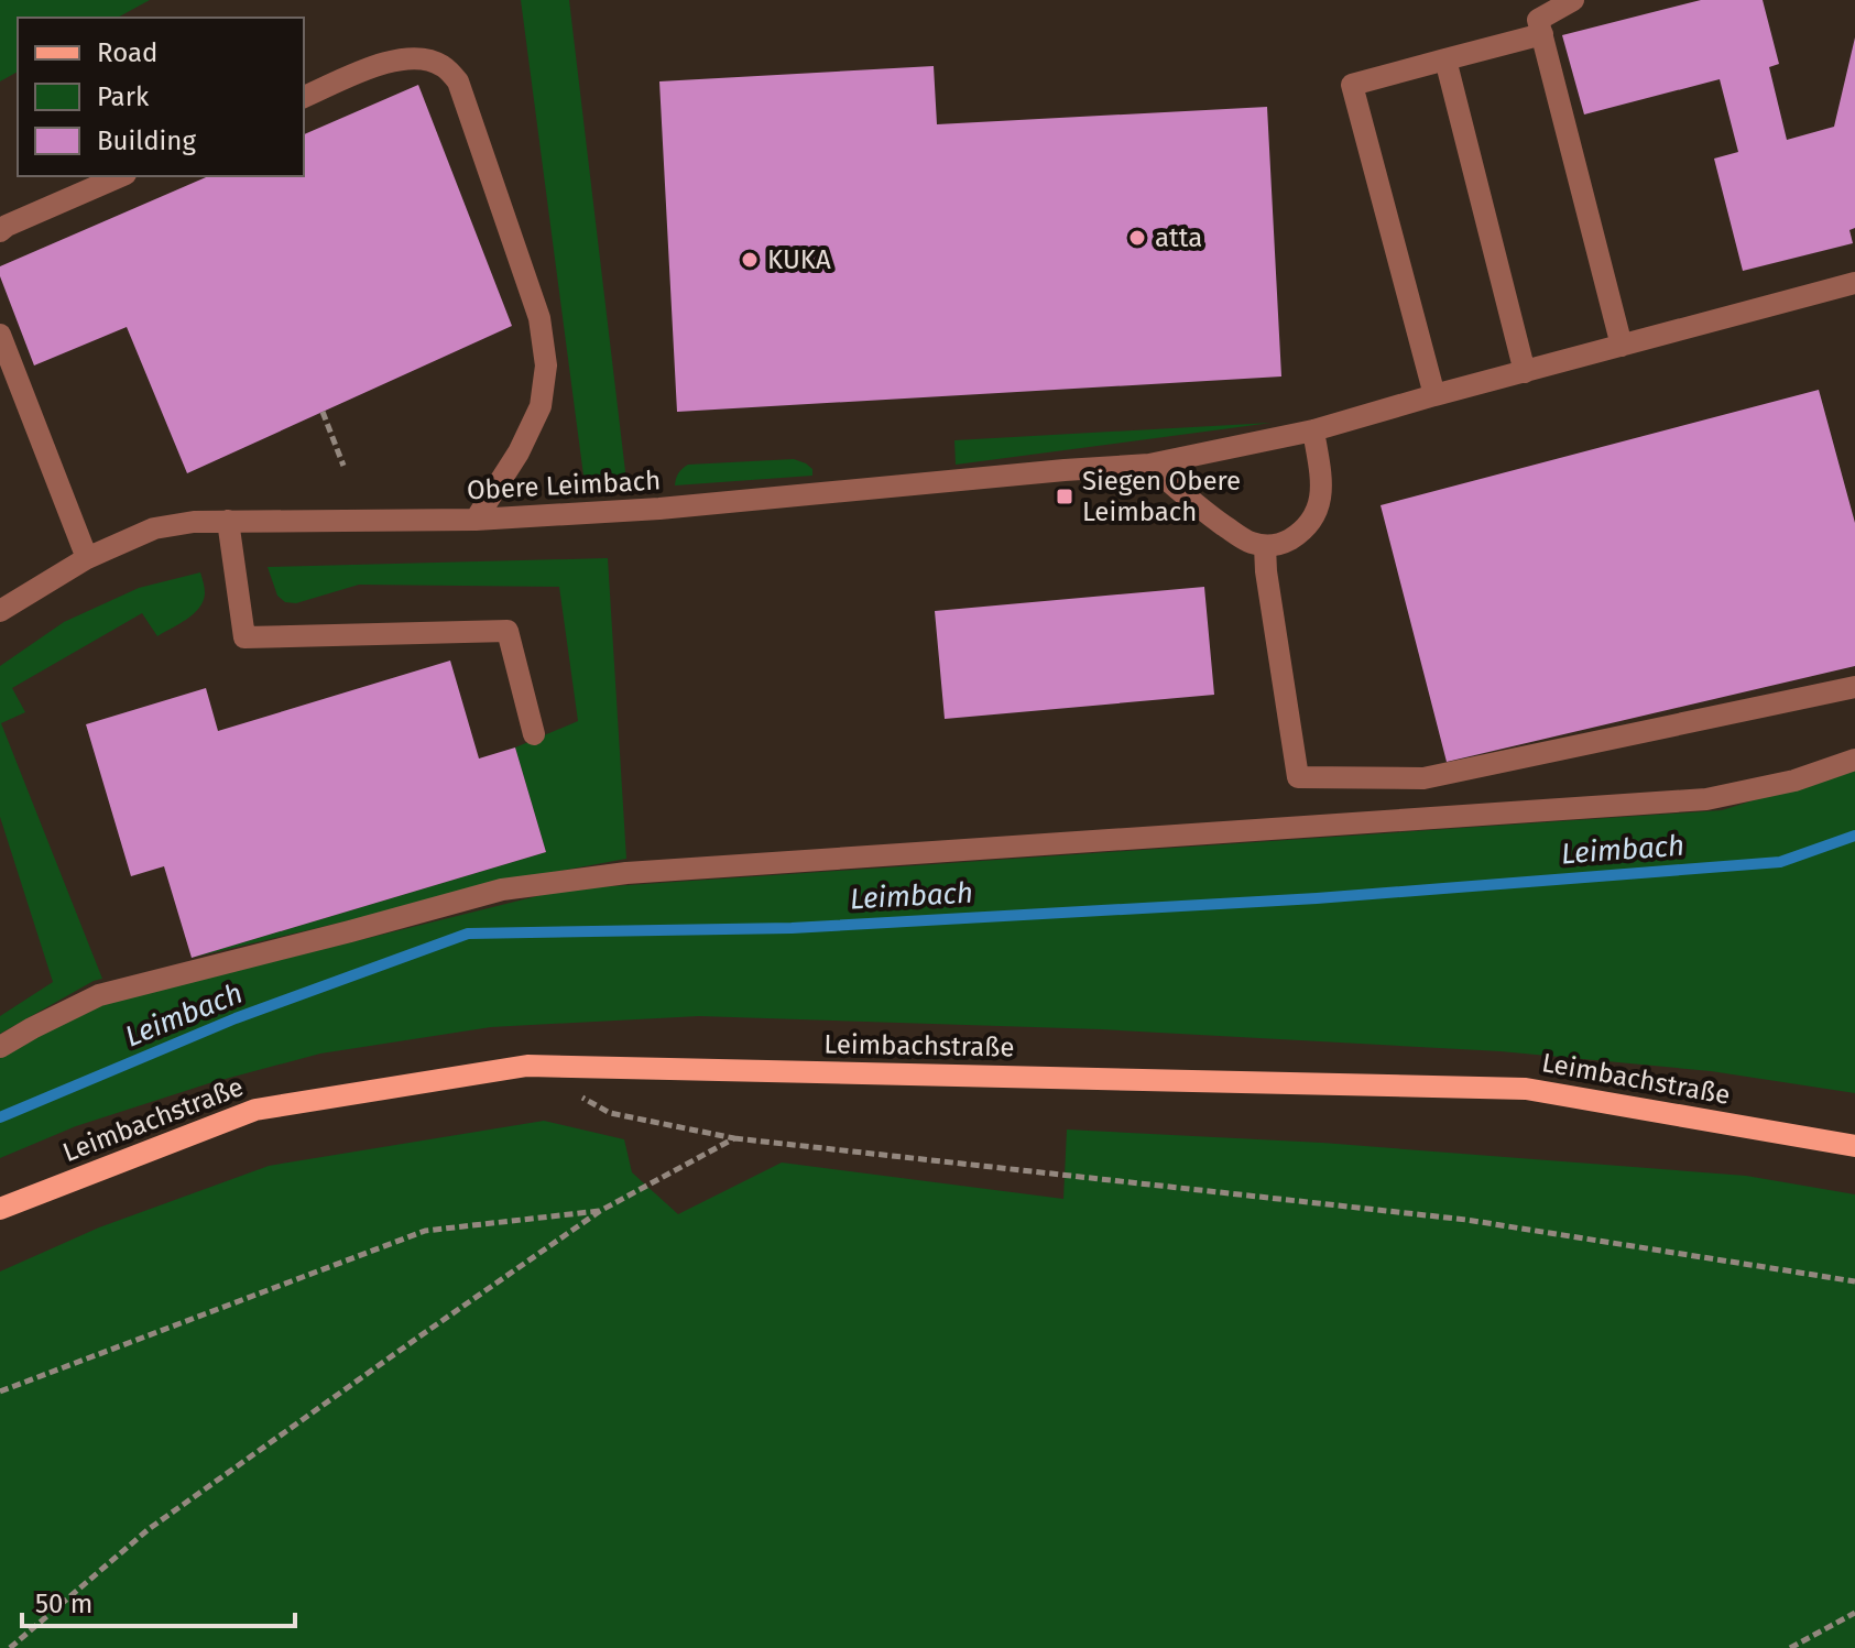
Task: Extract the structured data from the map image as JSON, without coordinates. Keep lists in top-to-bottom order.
{
  "streets": {
    "main road": ["Leimbachstraße"],
    "street": ["Obere Leimbach"]
  },
  "water": ["Leimbach"],
  "places": {
    "other": ["atta", "KUKA"],
    "transit": ["Siegen Obere Leimbach"]
  },
  "legend": ["Road", "Park", "Building"],
  "scale_bar": "50 m"
}
